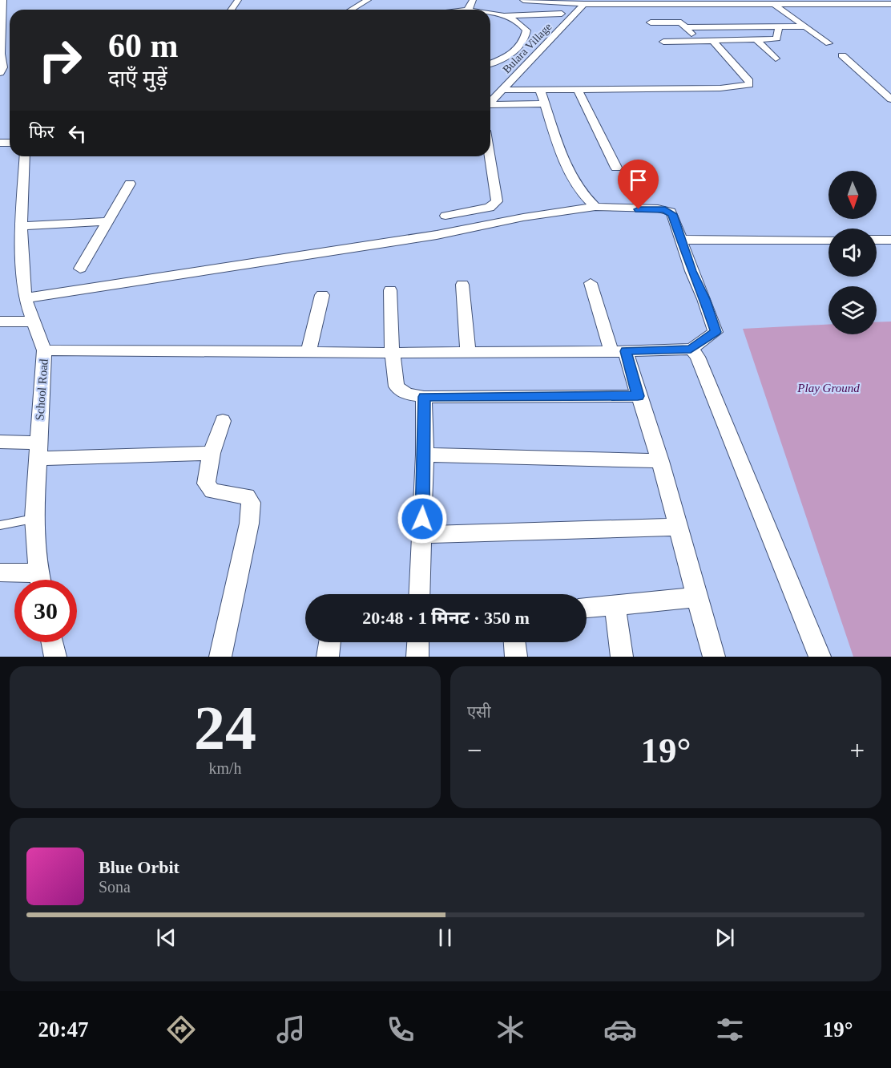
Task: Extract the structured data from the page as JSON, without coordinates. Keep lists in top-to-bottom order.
{
  "streets": {
    "street": ["Bulara Village", "School Road"]
  },
  "parks": ["Play Ground"],
  "north": "bottom",
  "page": {
    "turn": ["60 m", "दाएँ मुड़ें"],
    "then": "फिर",
    "limit": "30",
    "trip": "20:48 · 1 मिनट · 350 m",
    "tile": [
      ["24", "km/h"],
      "एसी"
    ],
    "heat": ["−", "19°", "+"],
    "song": ["Blue Orbit", "Sona"],
    "tabs": ["20:47", "19°"]
  }
}
